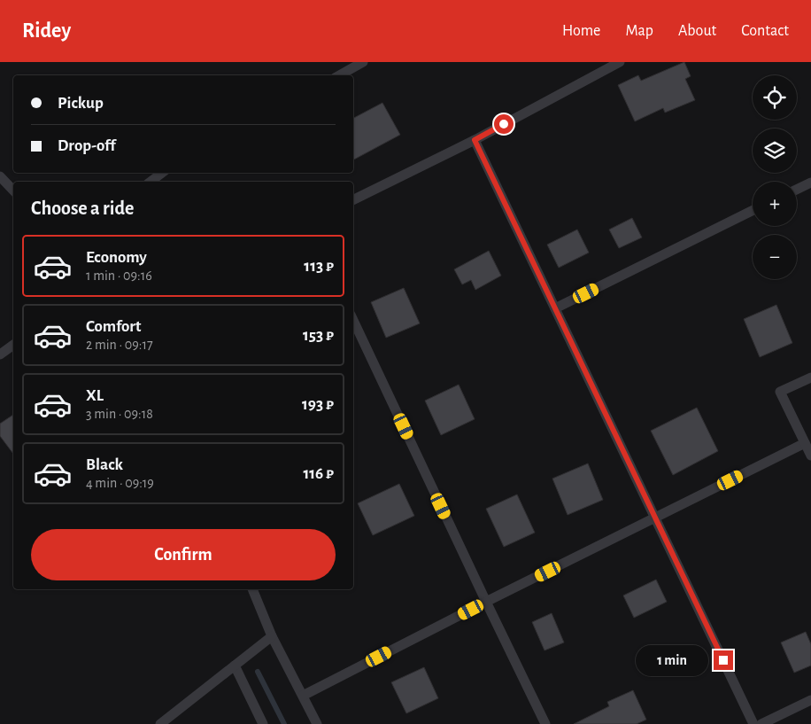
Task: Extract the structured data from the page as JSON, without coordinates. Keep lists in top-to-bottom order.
{
  "page": {
    "header": "Ridey",
    "nav": [
      "Home",
      "Map",
      "About",
      "Contact"
    ],
    "map_buttons": ["+", "−"],
    "banner": ["Pickup", "Drop-off"],
    "heading": "Choose a ride",
    "list": [
      {
        "name": "Economy",
        "note": "1 min · 09:16",
        "value": "113 ₽"
      },
      {
        "name": "Comfort",
        "note": "2 min · 09:17",
        "value": "153 ₽"
      },
      {
        "name": "XL",
        "note": "3 min · 09:18",
        "value": "193 ₽"
      },
      {
        "name": "Black",
        "note": "4 min · 09:19",
        "value": "116 ₽"
      }
    ],
    "buttons": "Confirm",
    "bubble": "1 min"
  }
}
